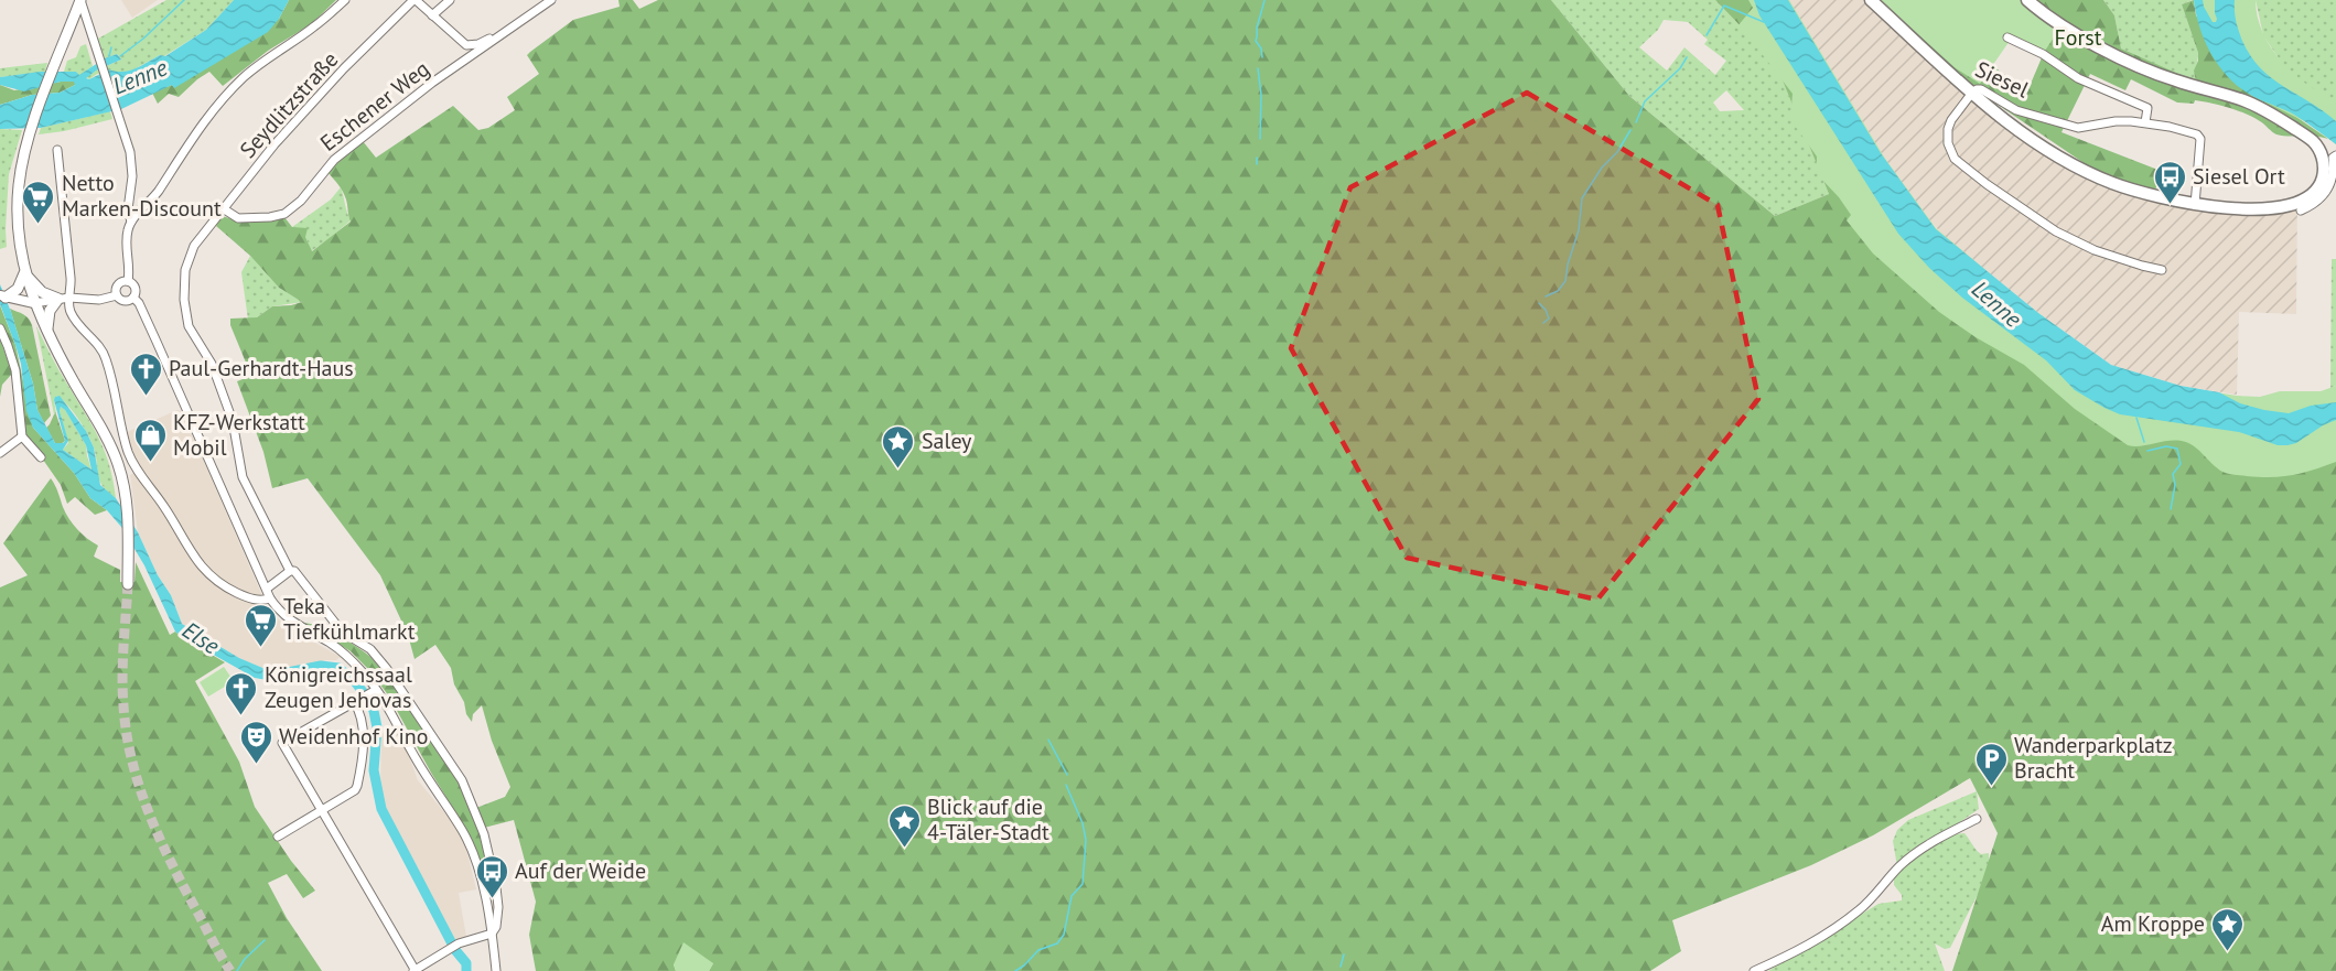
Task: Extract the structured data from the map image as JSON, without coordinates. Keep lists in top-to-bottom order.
{
  "streets": {
    "main road": ["Siesel"],
    "street": ["Seydlitzstraße", "Eschener Weg"]
  },
  "crossings": [
    ["Seydlitzstraße", "Eschener Weg"]
  ],
  "water": ["Lenne", "Else"],
  "parks": ["Forst"],
  "places": {
    "bus stop": ["Siesel Ort", "Auf der Weide"],
    "supermarket": ["Netto Marken-Discount", "Teka Tiefkühlmarkt"],
    "church": ["Paul-Gerhardt-Haus", "Königreichssaal Zeugen Jehovas"],
    "shop": ["KFZ-Werkstatt Mobil"],
    "place": ["Saley", "Blick auf die 4-Täler-Stadt", "Am Kroppe"],
    "theatre": ["Weidenhof Kino"],
    "parking": ["Wanderparkplatz Bracht"]
  }
}
